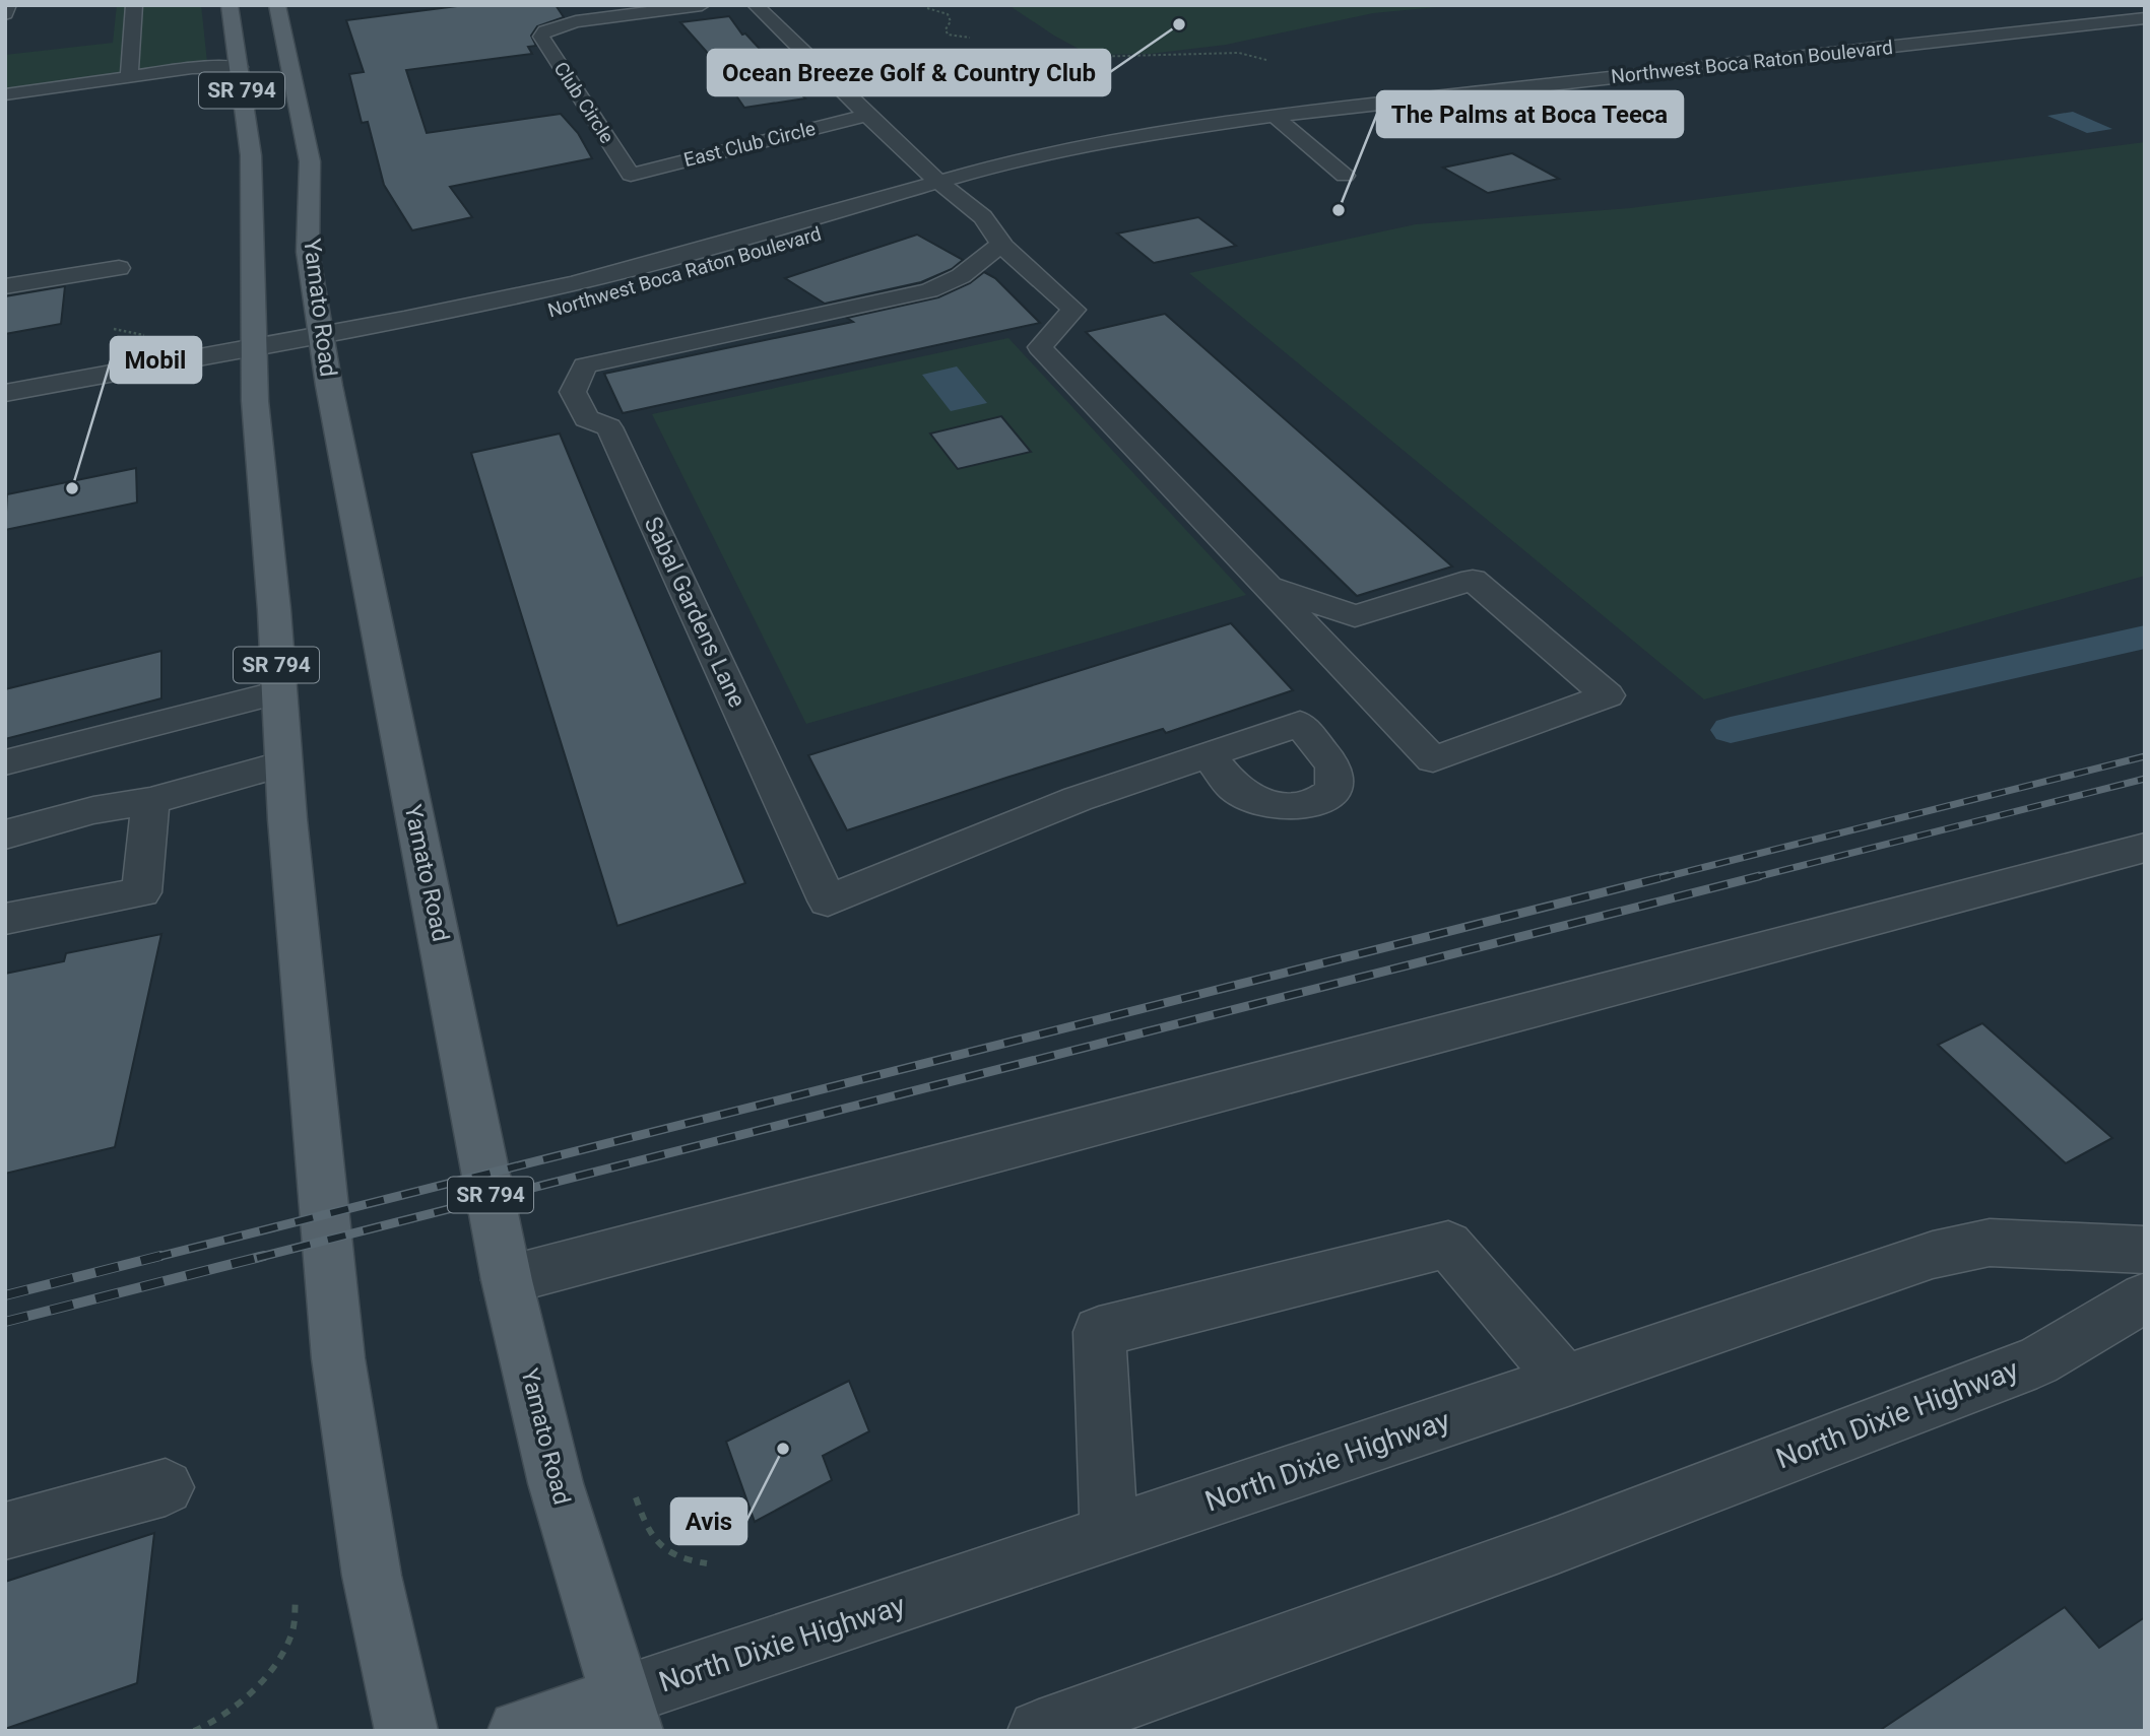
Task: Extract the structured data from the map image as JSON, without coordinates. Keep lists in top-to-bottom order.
{
  "streets": {
    "main road": ["SR 794", "Yamato Road", "North Dixie Highway"],
    "street": [
      "Northwest Boca Raton Boulevard",
      "Club Circle",
      "East Club Circle",
      "Sabal Gardens Lane"
    ]
  },
  "crossings": [
    ["Northwest Boca Raton Boulevard", "Yamato Road"],
    ["Club Circle", "East Club Circle"],
    ["Yamato Road", "North Dixie Highway"]
  ],
  "places": [
    "Ocean Breeze Golf & Country Club",
    "The Palms at Boca Teeca",
    "Mobil",
    "Avis"
  ]
}
